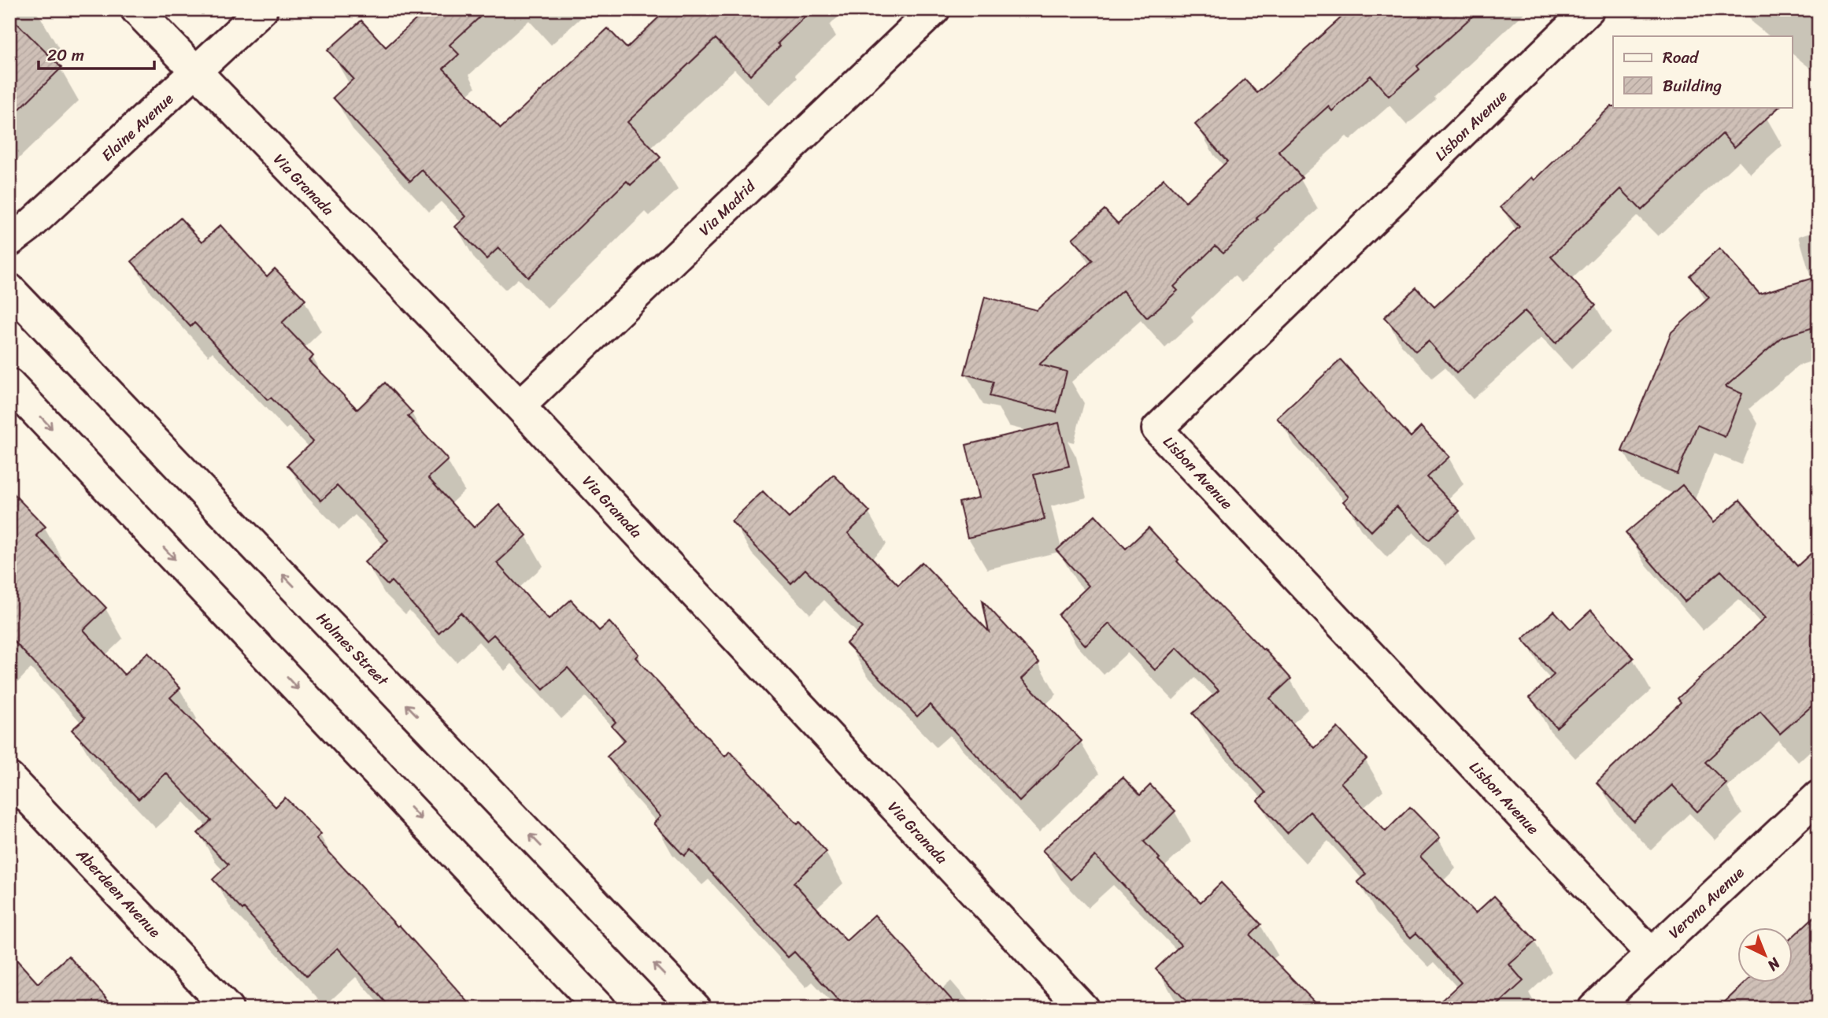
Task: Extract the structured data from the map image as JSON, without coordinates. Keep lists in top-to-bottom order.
{
  "streets": {
    "street": [
      "Lisbon Avenue",
      "Elaine Avenue",
      "Via Granada",
      "Via Madrid",
      "Holmes Street",
      "Aberdeen Avenue",
      "Verona Avenue"
    ]
  },
  "crossings": [
    ["Lisbon Avenue", "Verona Avenue"],
    ["Elaine Avenue", "Via Granada"],
    ["Via Granada", "Via Madrid"]
  ],
  "legend": ["Road", "Building"],
  "scale_bar": "20 m",
  "north": "bottom right"
}
